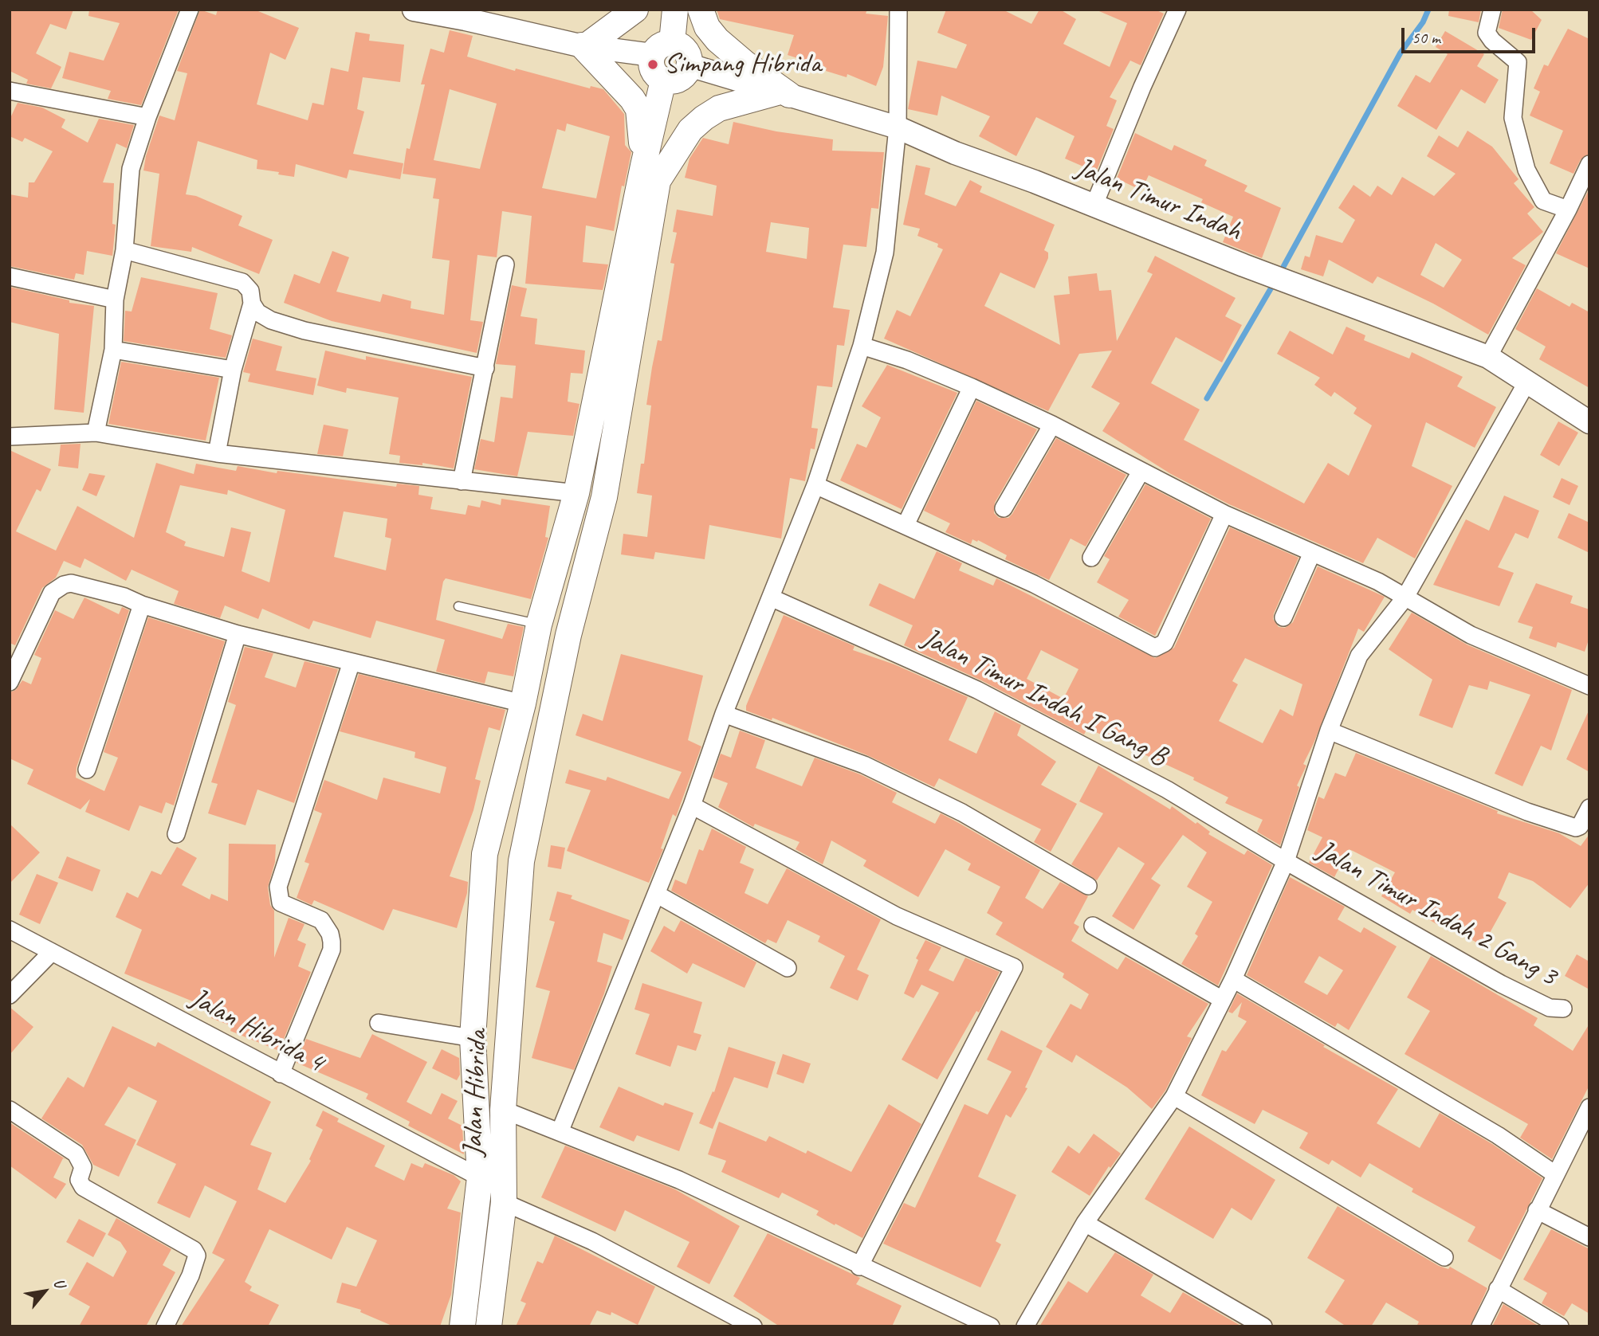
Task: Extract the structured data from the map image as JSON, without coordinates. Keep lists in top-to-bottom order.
{
  "streets": {
    "main road": ["Jalan Hibrida"],
    "street": [
      "Jalan Timur Indah",
      "Jalan Timur Indah I Gang B",
      "Jalan Timur Indah 2 Gang 3",
      "Jalan Hibrida 4"
    ]
  },
  "crossings": [
    ["Jalan Timur Indah I Gang B", "Jalan Timur Indah 2 Gang 3"]
  ],
  "places": ["Simpang Hibrida"],
  "scale_bar": "50 m",
  "north": "top right"
}
